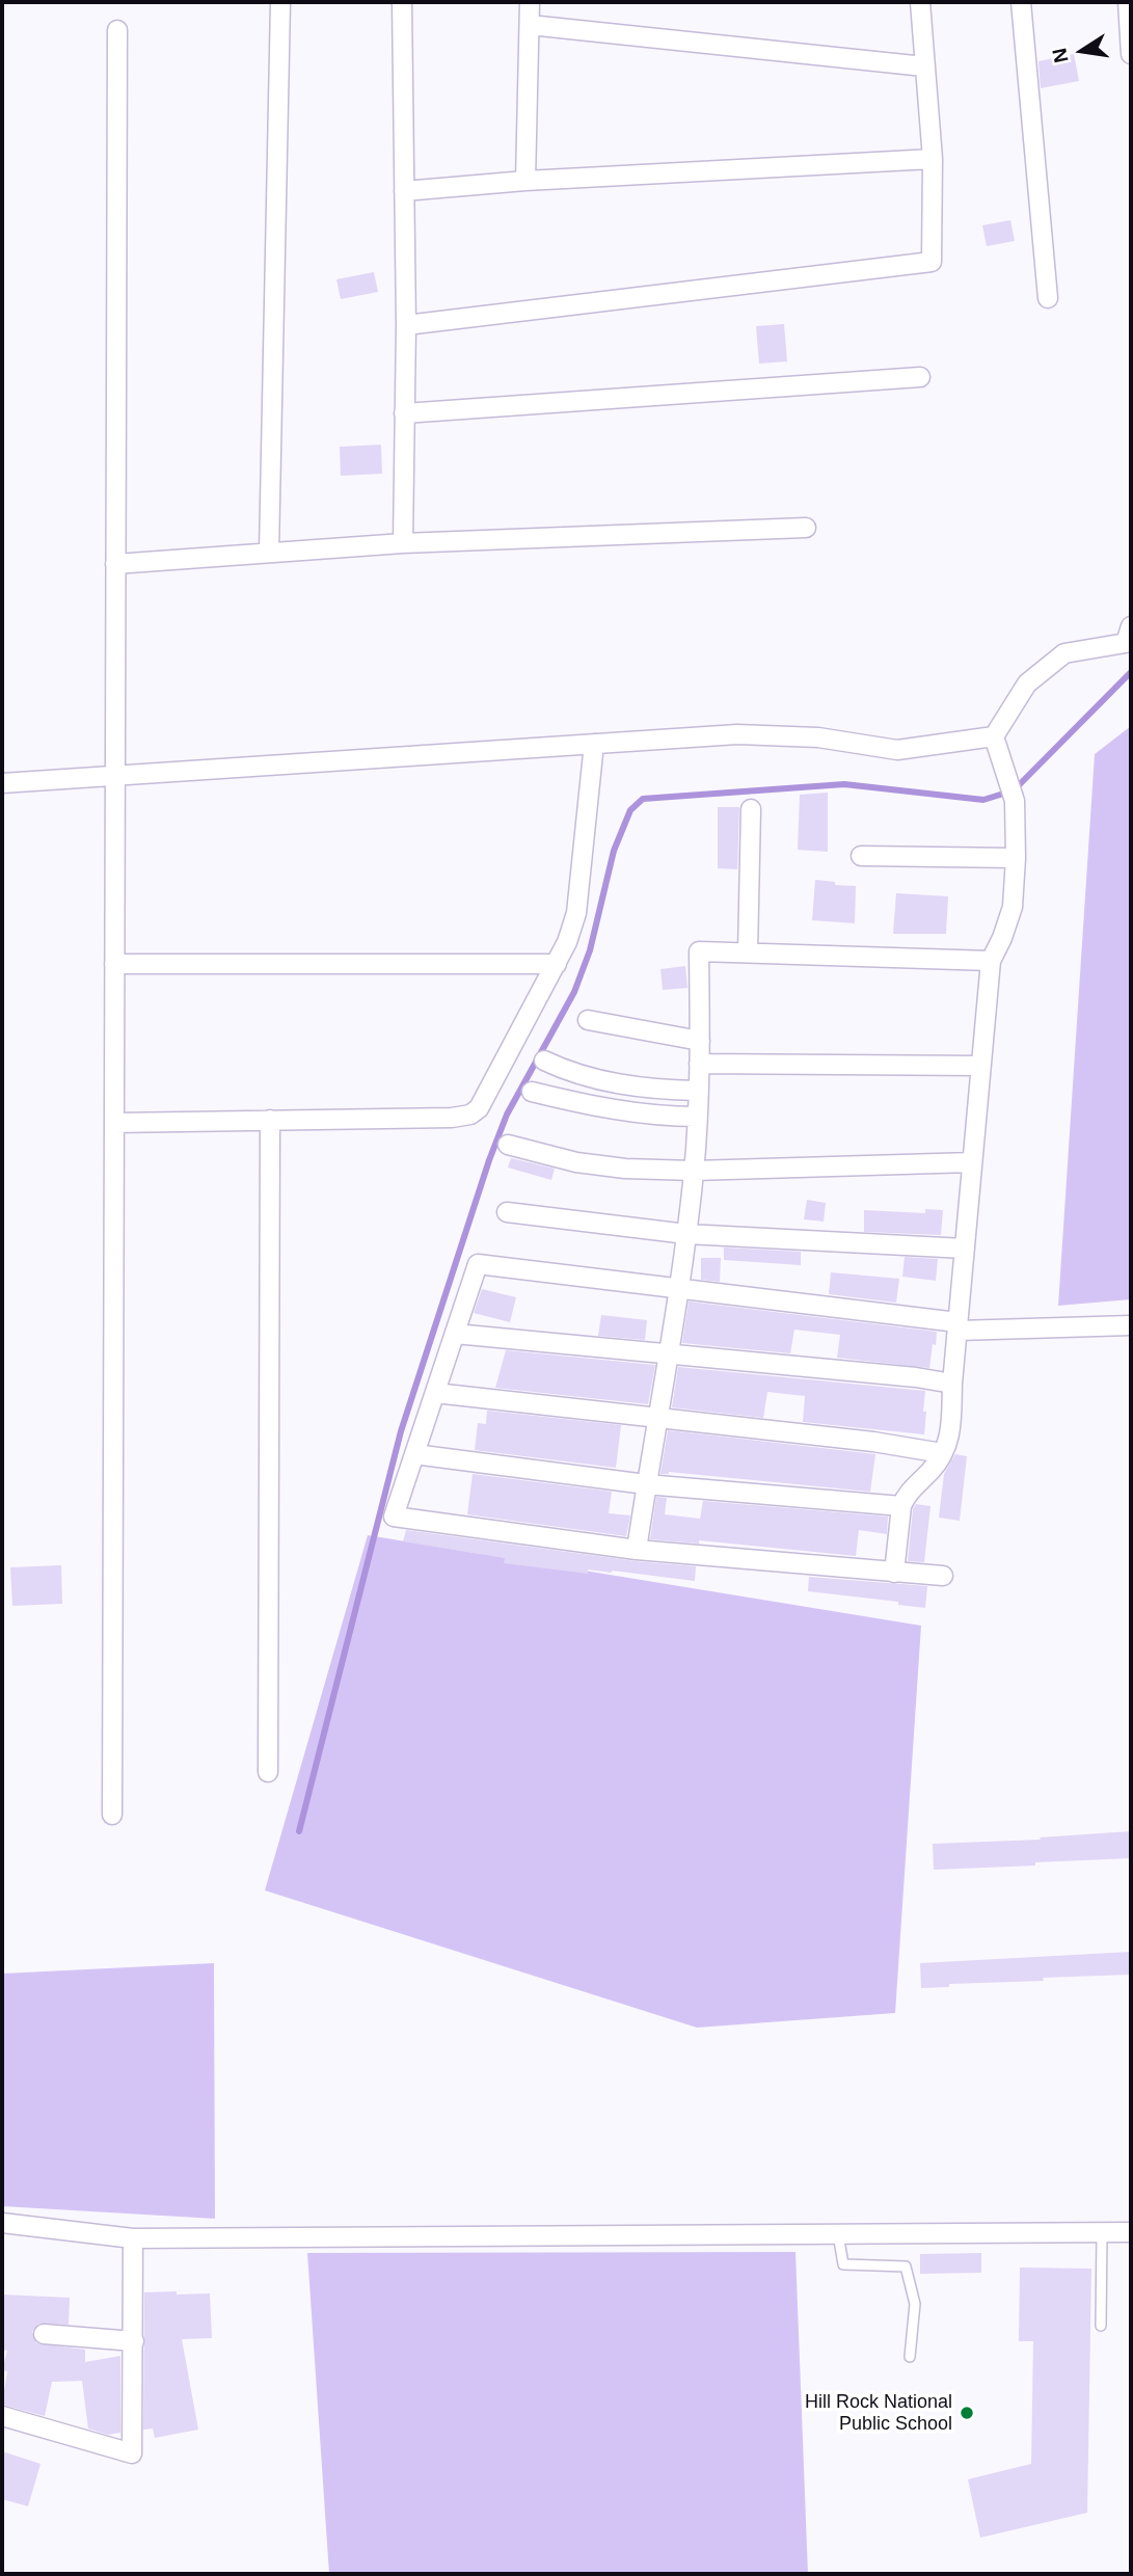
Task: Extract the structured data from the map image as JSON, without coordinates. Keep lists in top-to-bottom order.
{
  "places": ["Hill Rock National Public School"],
  "north": "left"
}
